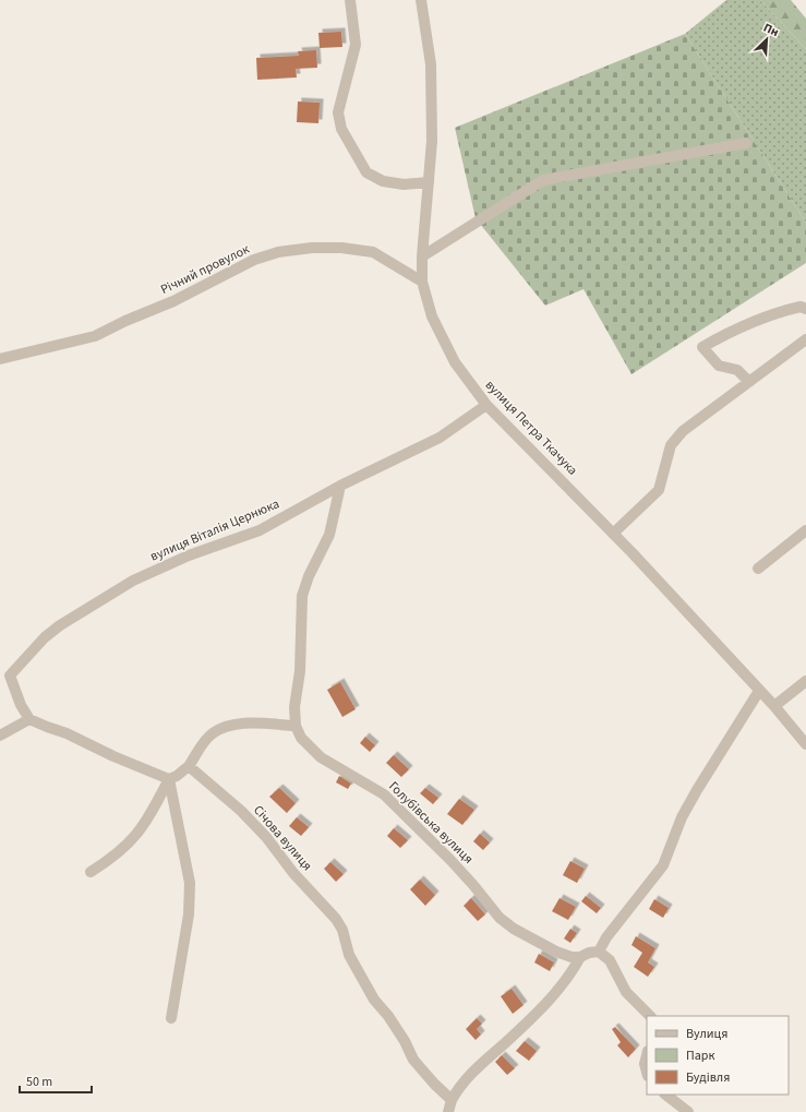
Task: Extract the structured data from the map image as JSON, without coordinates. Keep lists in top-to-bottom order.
{
  "streets": {
    "street": [
      "Річний провулок",
      "вулиця Петра Ткачука",
      "вулиця Віталія Цернюка",
      "Голубівська вулиця",
      "Січова вулиця"
    ]
  },
  "crossings": [
    ["Річний провулок", "вулиця Петра Ткачука"],
    ["вулиця Петра Ткачука", "вулиця Віталія Цернюка"]
  ],
  "legend": ["Вулиця", "Парк", "Будівля"],
  "scale_bar": "50 m",
  "north": "top right"
}
